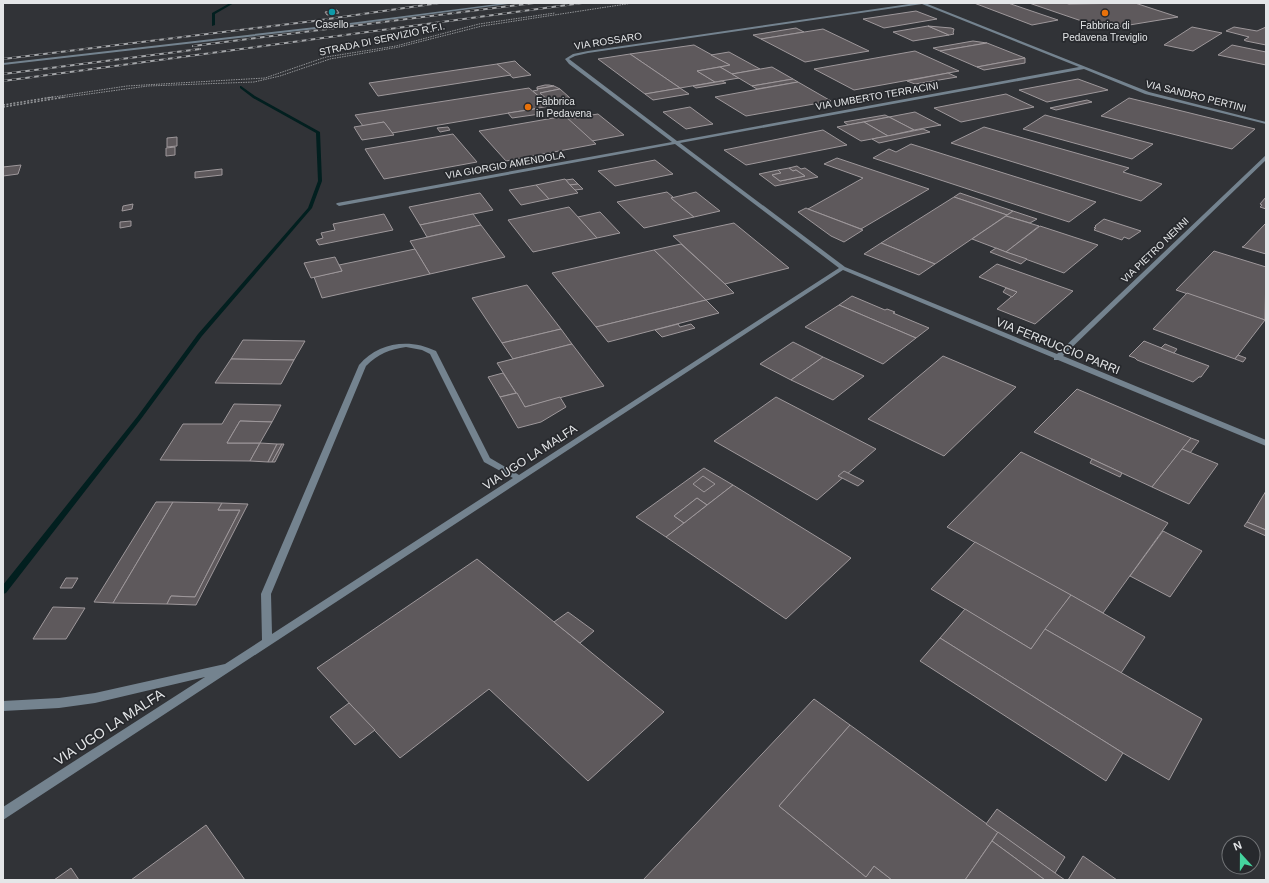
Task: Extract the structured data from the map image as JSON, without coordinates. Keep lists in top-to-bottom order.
{
  "streets": {
    "street": [
      "STRADA DI SERVIZIO R.F.I.",
      "VIA ROSSARO",
      "VIA UMBERTO TERRACINI",
      "VIA SANDRO PERTINI",
      "VIA GIORGIO AMENDOLA",
      "VIA PIETRO NENNI",
      "VIA FERRUCCIO PARRI",
      "VIA UGO LA MALFA"
    ]
  },
  "crossings": [
    ["VIA ROSSARO", "VIA UMBERTO TERRACINI"],
    ["VIA ROSSARO", "VIA SANDRO PERTINI"],
    ["VIA ROSSARO", "VIA GIORGIO AMENDOLA"],
    ["VIA ROSSARO", "VIA FERRUCCIO PARRI"],
    ["VIA ROSSARO", "VIA UGO LA MALFA"],
    ["VIA UMBERTO TERRACINI", "VIA SANDRO PERTINI"],
    ["VIA UMBERTO TERRACINI", "VIA GIORGIO AMENDOLA"],
    ["VIA PIETRO NENNI", "VIA FERRUCCIO PARRI"],
    ["VIA FERRUCCIO PARRI", "VIA UGO LA MALFA"]
  ],
  "places": ["Casello", "Fabbrica di Pedavena Treviglio", "Fabbrica in Pedavena"],
  "north": "top"
}
